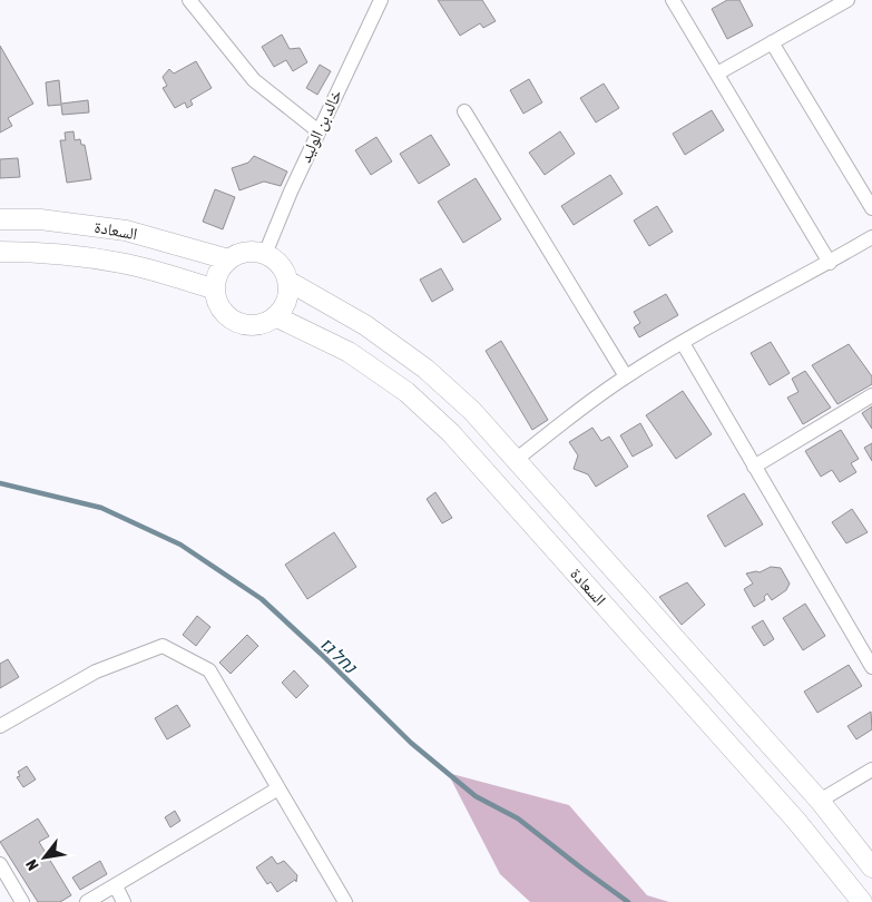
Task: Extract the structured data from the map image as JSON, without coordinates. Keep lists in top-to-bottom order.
{
  "streets": {
    "street": ["خالد بن الوليد", "السعادة"]
  },
  "crossings": [
    ["خالد بن الوليد", "السعادة"]
  ],
  "water": ["נחל גז"],
  "north": "bottom left"
}
